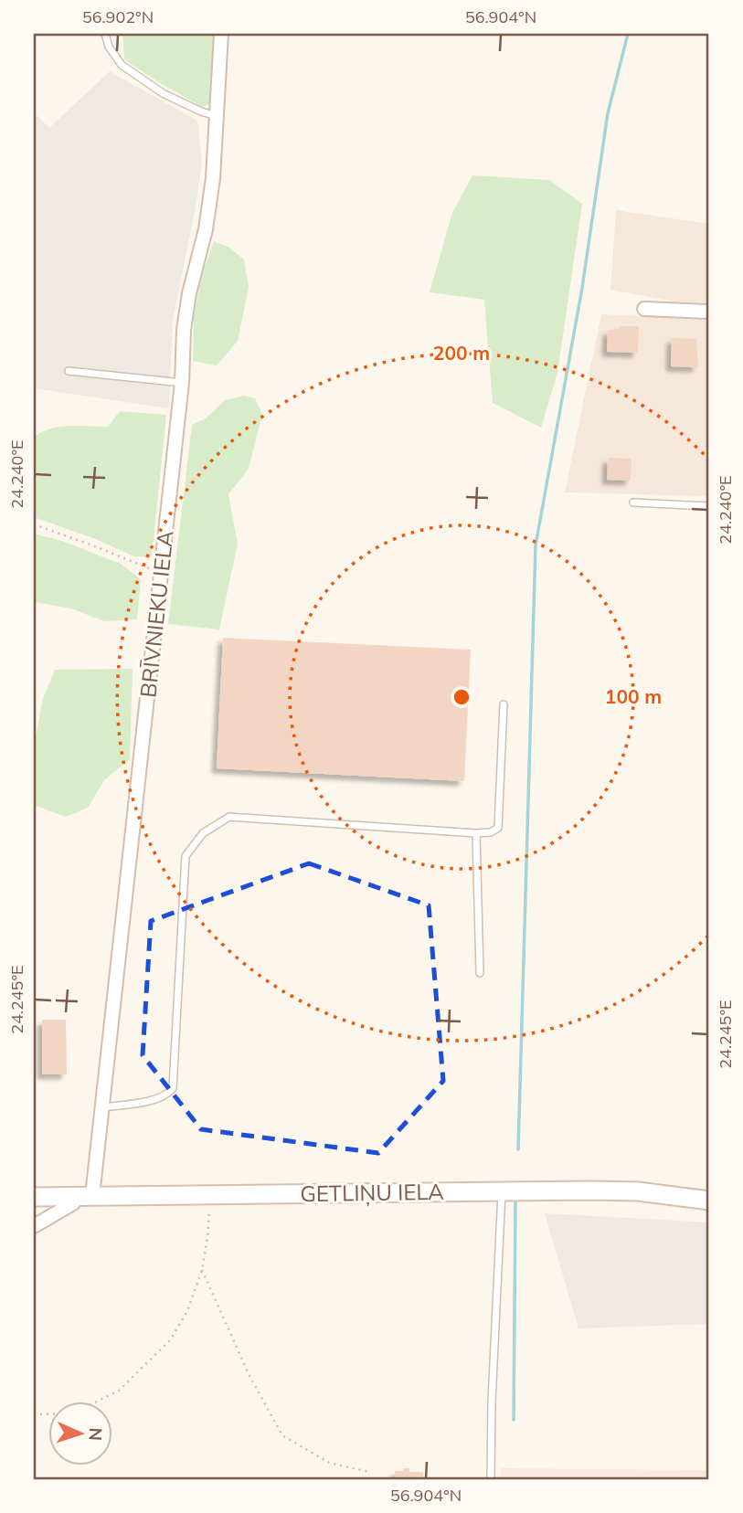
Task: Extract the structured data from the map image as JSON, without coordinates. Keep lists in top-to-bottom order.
{
  "streets": {
    "street": ["BRĪVNIEKU IELA", "GETLIŅU IELA"]
  },
  "crossings": [
    ["BRĪVNIEKU IELA", "GETLIŅU IELA"]
  ],
  "north": "right",
  "coordinates": [
    "56.902°N",
    "56.904°N",
    "24.240°E",
    "24.245°E"
  ],
  "rings": ["200 m", "100 m"]
}
